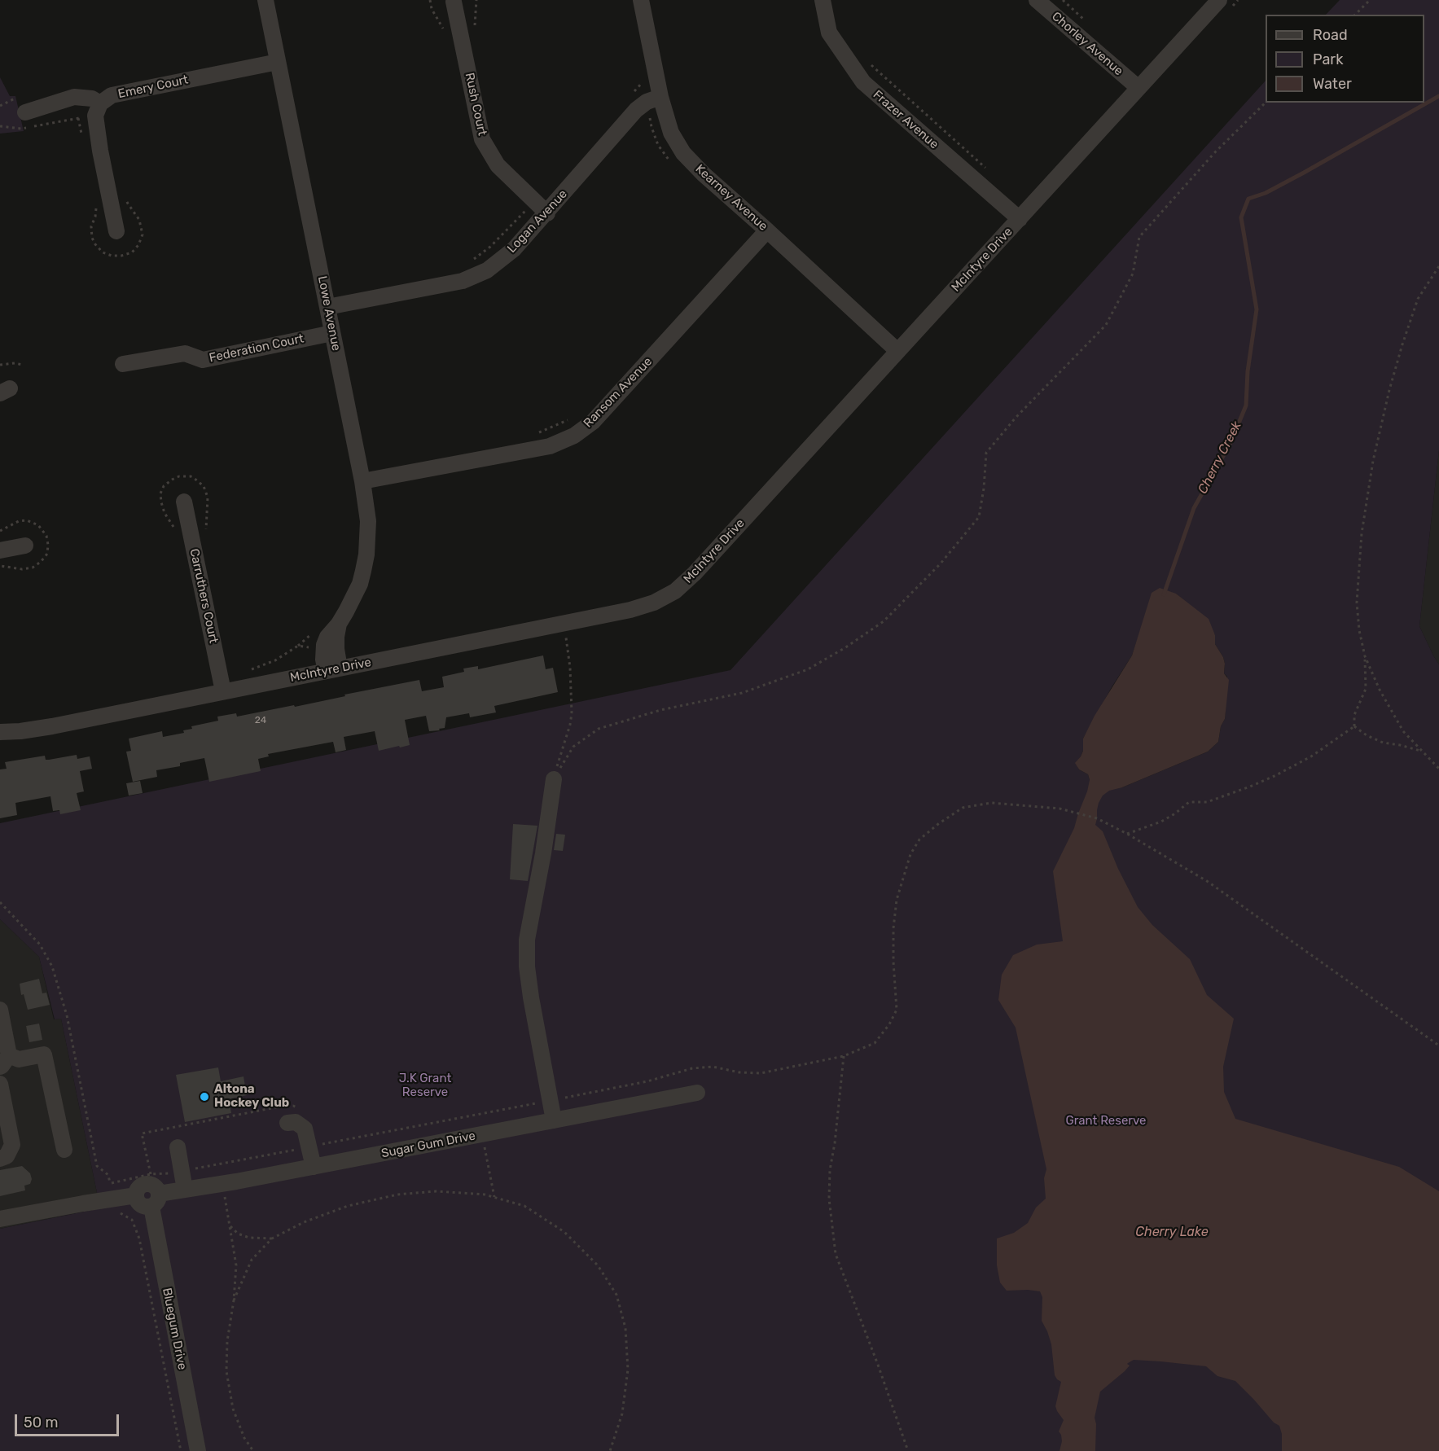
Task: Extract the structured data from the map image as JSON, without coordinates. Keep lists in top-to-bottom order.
{
  "streets": {
    "street": [
      "Chorley Avenue",
      "Emery Court",
      "Rush Court",
      "Frazer Avenue",
      "Kearney Avenue",
      "Logan Avenue",
      "McIntyre Drive",
      "Lowe Avenue",
      "Federation Court",
      "Ransom Avenue",
      "Carruthers Court",
      "Sugar Gum Drive",
      "Bluegum Drive"
    ]
  },
  "crossings": [
    ["Chorley Avenue", "McIntyre Drive"],
    ["Emery Court", "Lowe Avenue"],
    ["Rush Court", "Logan Avenue"],
    ["Frazer Avenue", "McIntyre Drive"],
    ["Kearney Avenue", "Logan Avenue"],
    ["Kearney Avenue", "McIntyre Drive"],
    ["Kearney Avenue", "Ransom Avenue"],
    ["Logan Avenue", "Lowe Avenue"],
    ["McIntyre Drive", "Lowe Avenue"],
    ["McIntyre Drive", "Carruthers Court"],
    ["Lowe Avenue", "Federation Court"],
    ["Lowe Avenue", "Ransom Avenue"],
    ["Sugar Gum Drive", "Bluegum Drive"]
  ],
  "water": ["Cherry Creek", "Cherry Lake"],
  "parks": ["J.K Grant Reserve", "Grant Reserve"],
  "places": ["Altona Hockey Club"],
  "house_numbers": ["24"],
  "legend": ["Road", "Park", "Water"],
  "scale_bar": "50 m"
}
